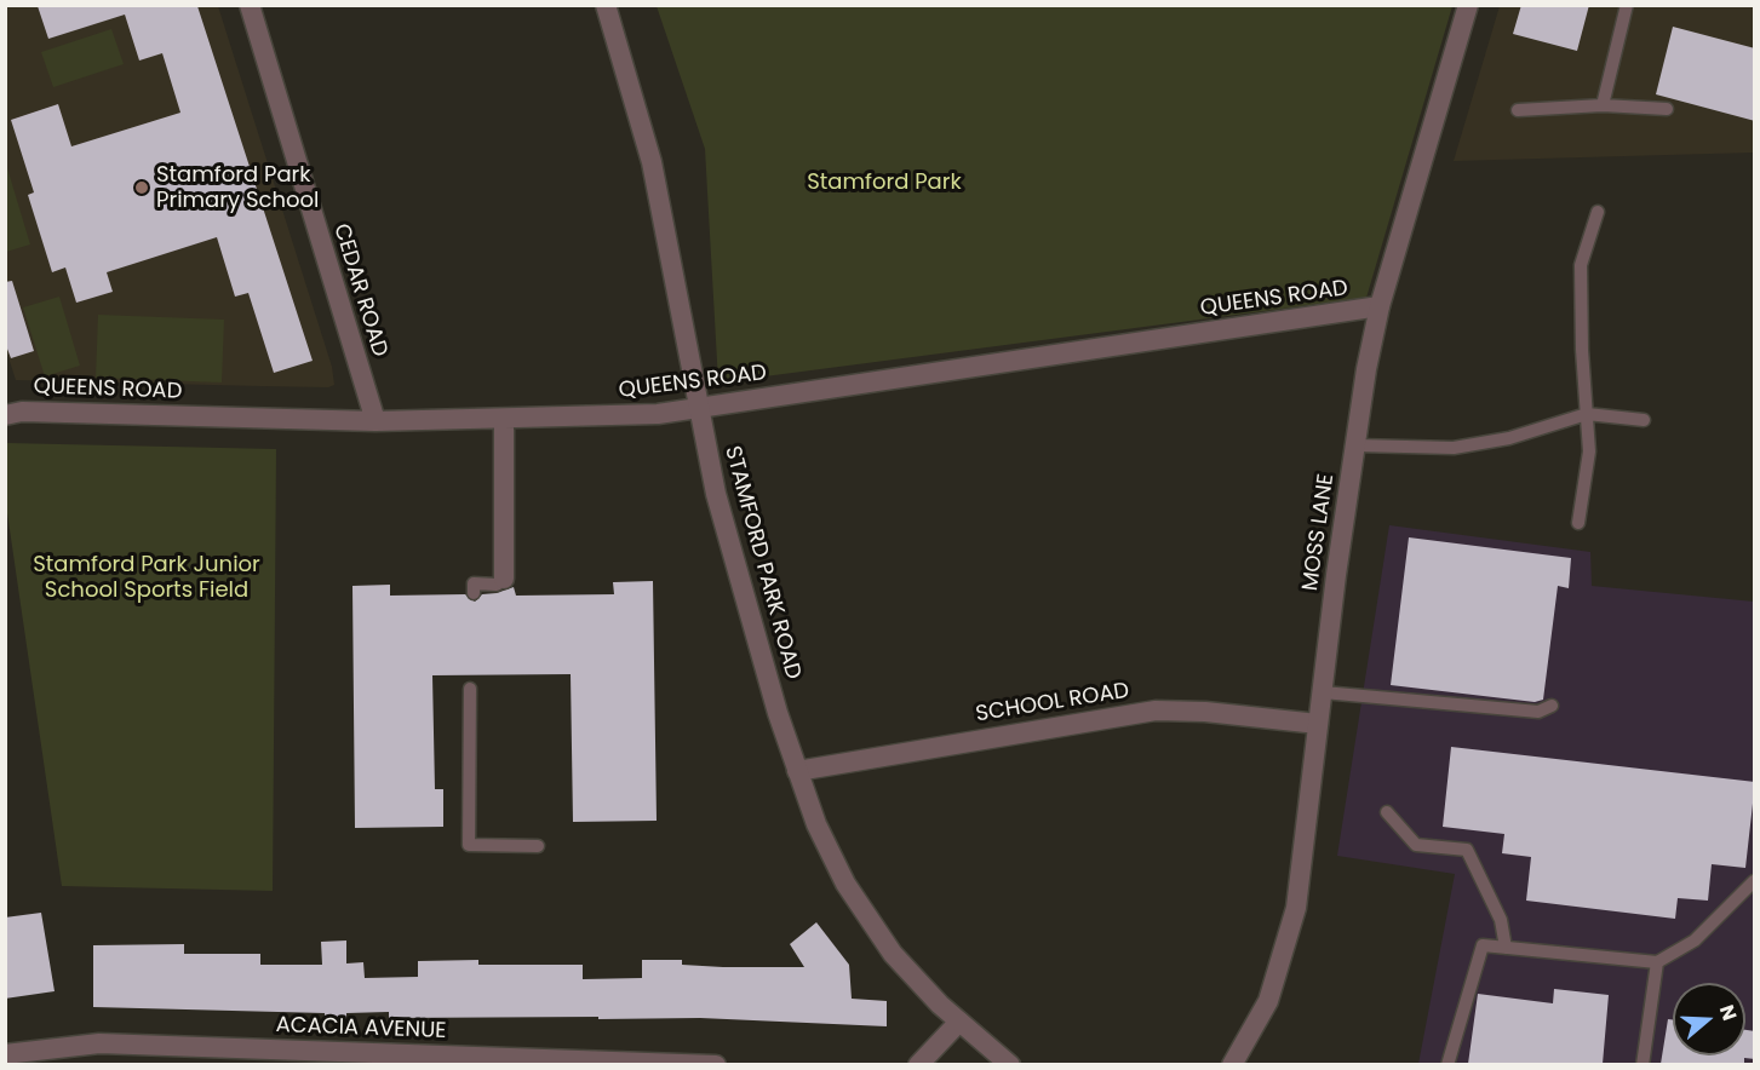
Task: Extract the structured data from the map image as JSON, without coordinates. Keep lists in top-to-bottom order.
{
  "streets": {
    "street": [
      "CEDAR ROAD",
      "QUEENS ROAD",
      "MOSS LANE",
      "STAMFORD PARK ROAD",
      "SCHOOL ROAD",
      "ACACIA AVENUE"
    ]
  },
  "crossings": [
    ["CEDAR ROAD", "QUEENS ROAD"],
    ["QUEENS ROAD", "MOSS LANE"],
    ["QUEENS ROAD", "STAMFORD PARK ROAD"],
    ["MOSS LANE", "SCHOOL ROAD"],
    ["STAMFORD PARK ROAD", "SCHOOL ROAD"]
  ],
  "parks": ["Stamford Park", "Stamford Park Junior School Sports Field"],
  "places": ["Stamford Park Primary School"],
  "north": "right"
}
